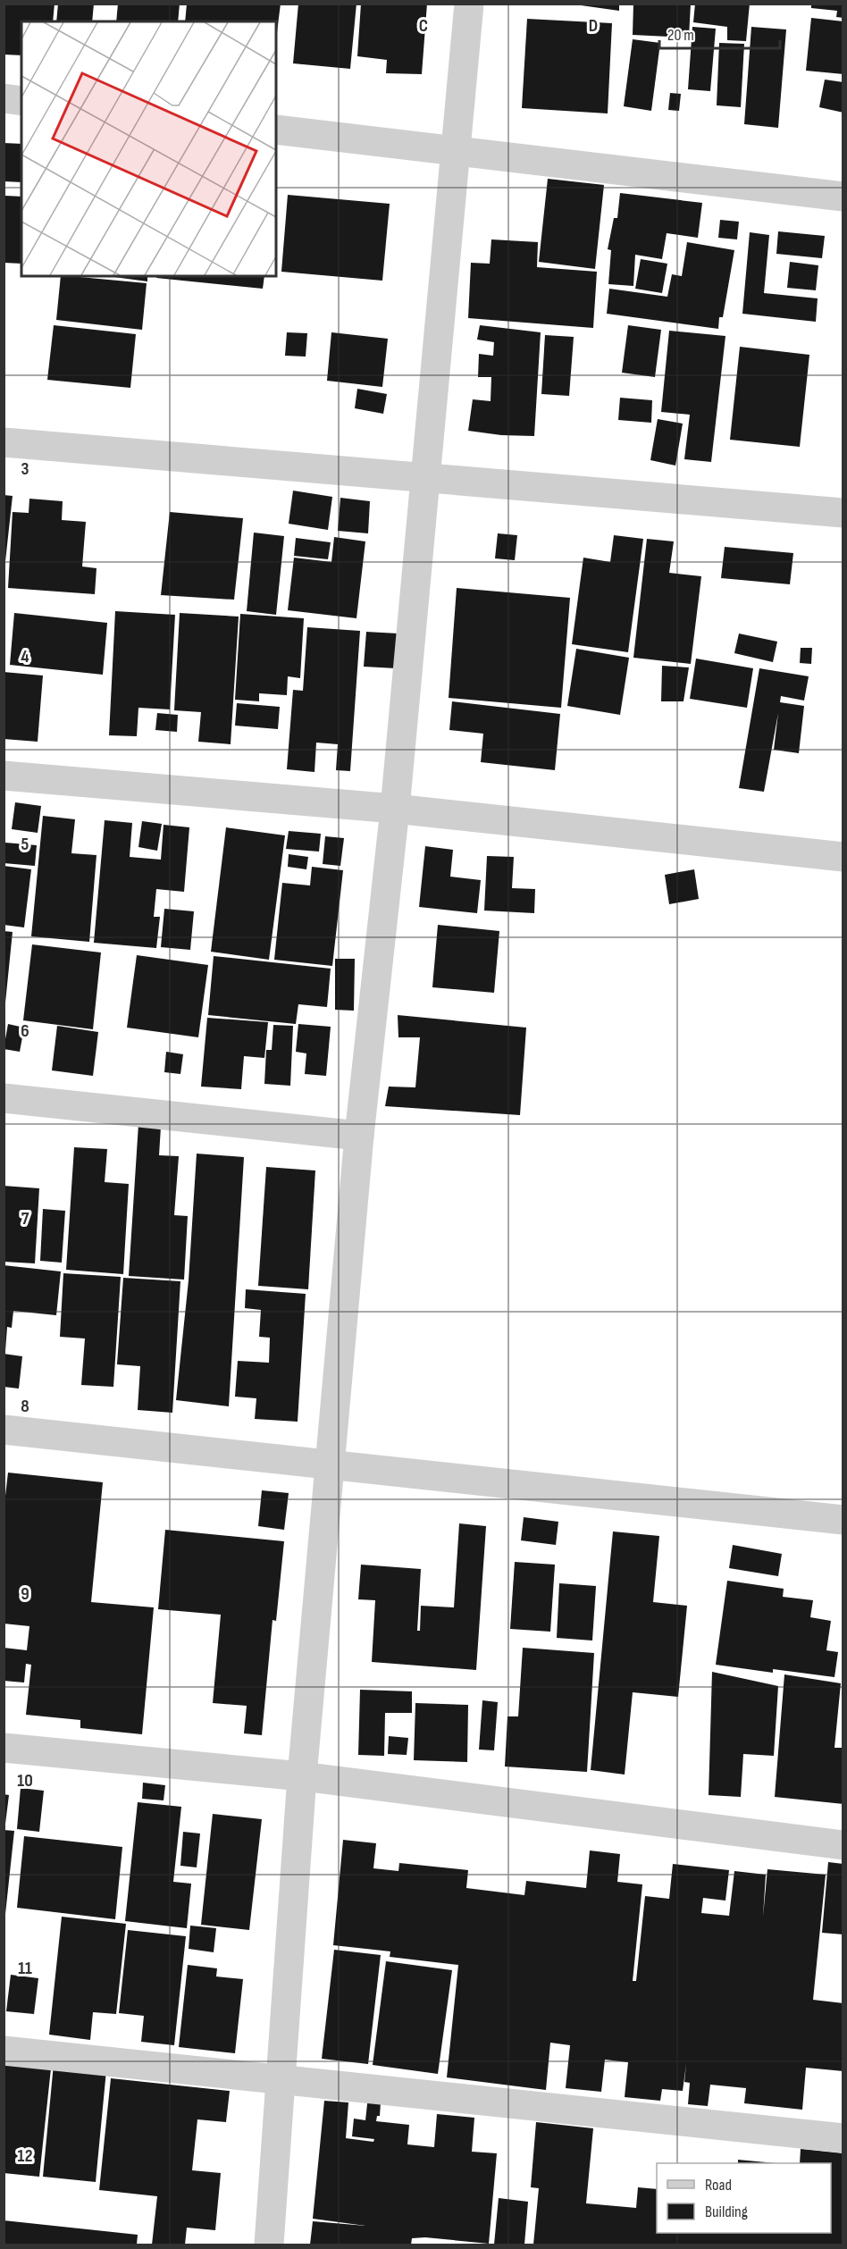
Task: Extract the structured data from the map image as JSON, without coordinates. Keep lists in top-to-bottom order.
{
  "legend": ["Road", "Building"],
  "scale_bar": "20 m",
  "grid": {
    "columns": ["C", "D"],
    "rows": [
      "3",
      "4",
      "5",
      "6",
      "7",
      "8",
      "9",
      "10",
      "11",
      "12"
    ]
  }
}
